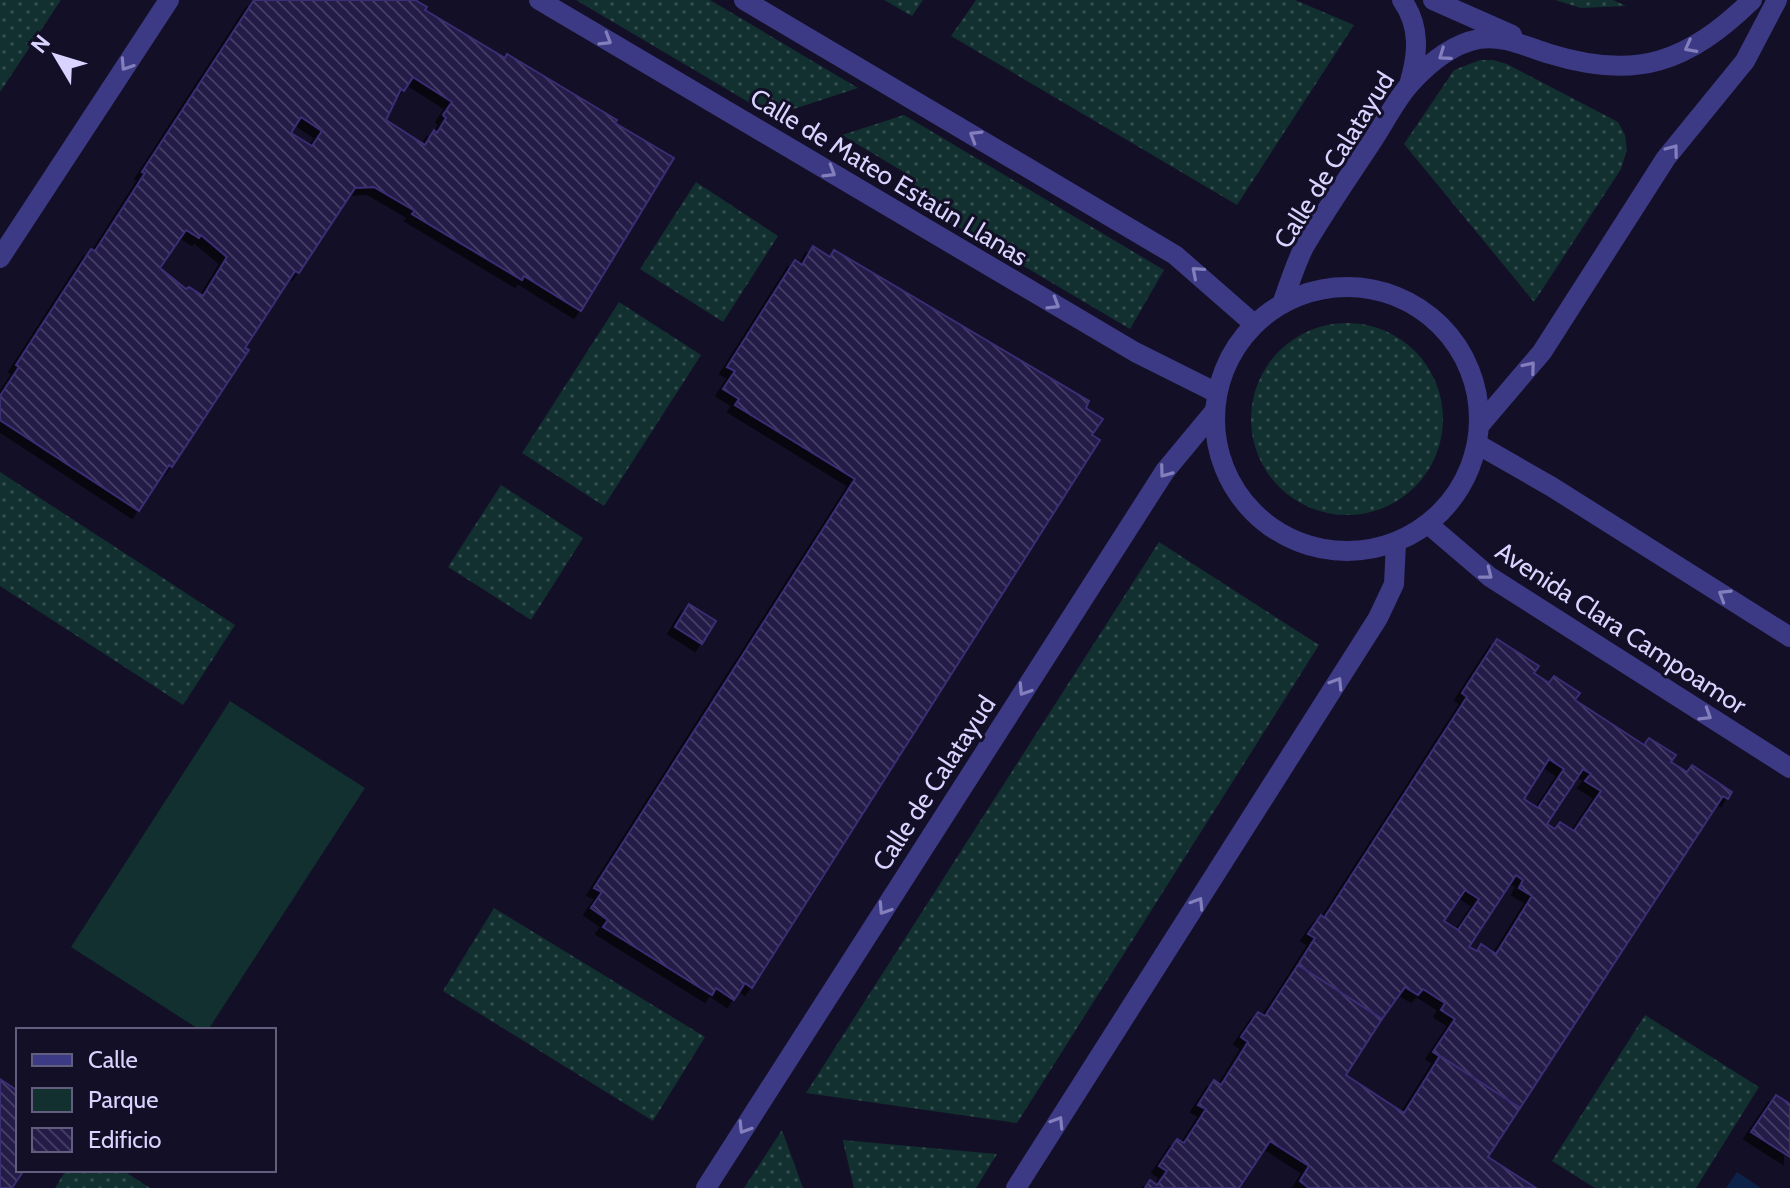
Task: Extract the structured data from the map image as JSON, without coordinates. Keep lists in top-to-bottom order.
{
  "streets": {
    "street": ["Calle de Calatayud", "Calle de Mateo Estaún Llanas", "Avenida Clara Campoamor"]
  },
  "crossings": [
    ["Calle de Calatayud", "Calle de Mateo Estaún Llanas"],
    ["Calle de Calatayud", "Avenida Clara Campoamor"],
    ["Calle de Mateo Estaún Llanas", "Avenida Clara Campoamor"]
  ],
  "one_way": ["Calle de Calatayud"],
  "legend": ["Calle", "Parque", "Edificio"],
  "north": "top left"
}
